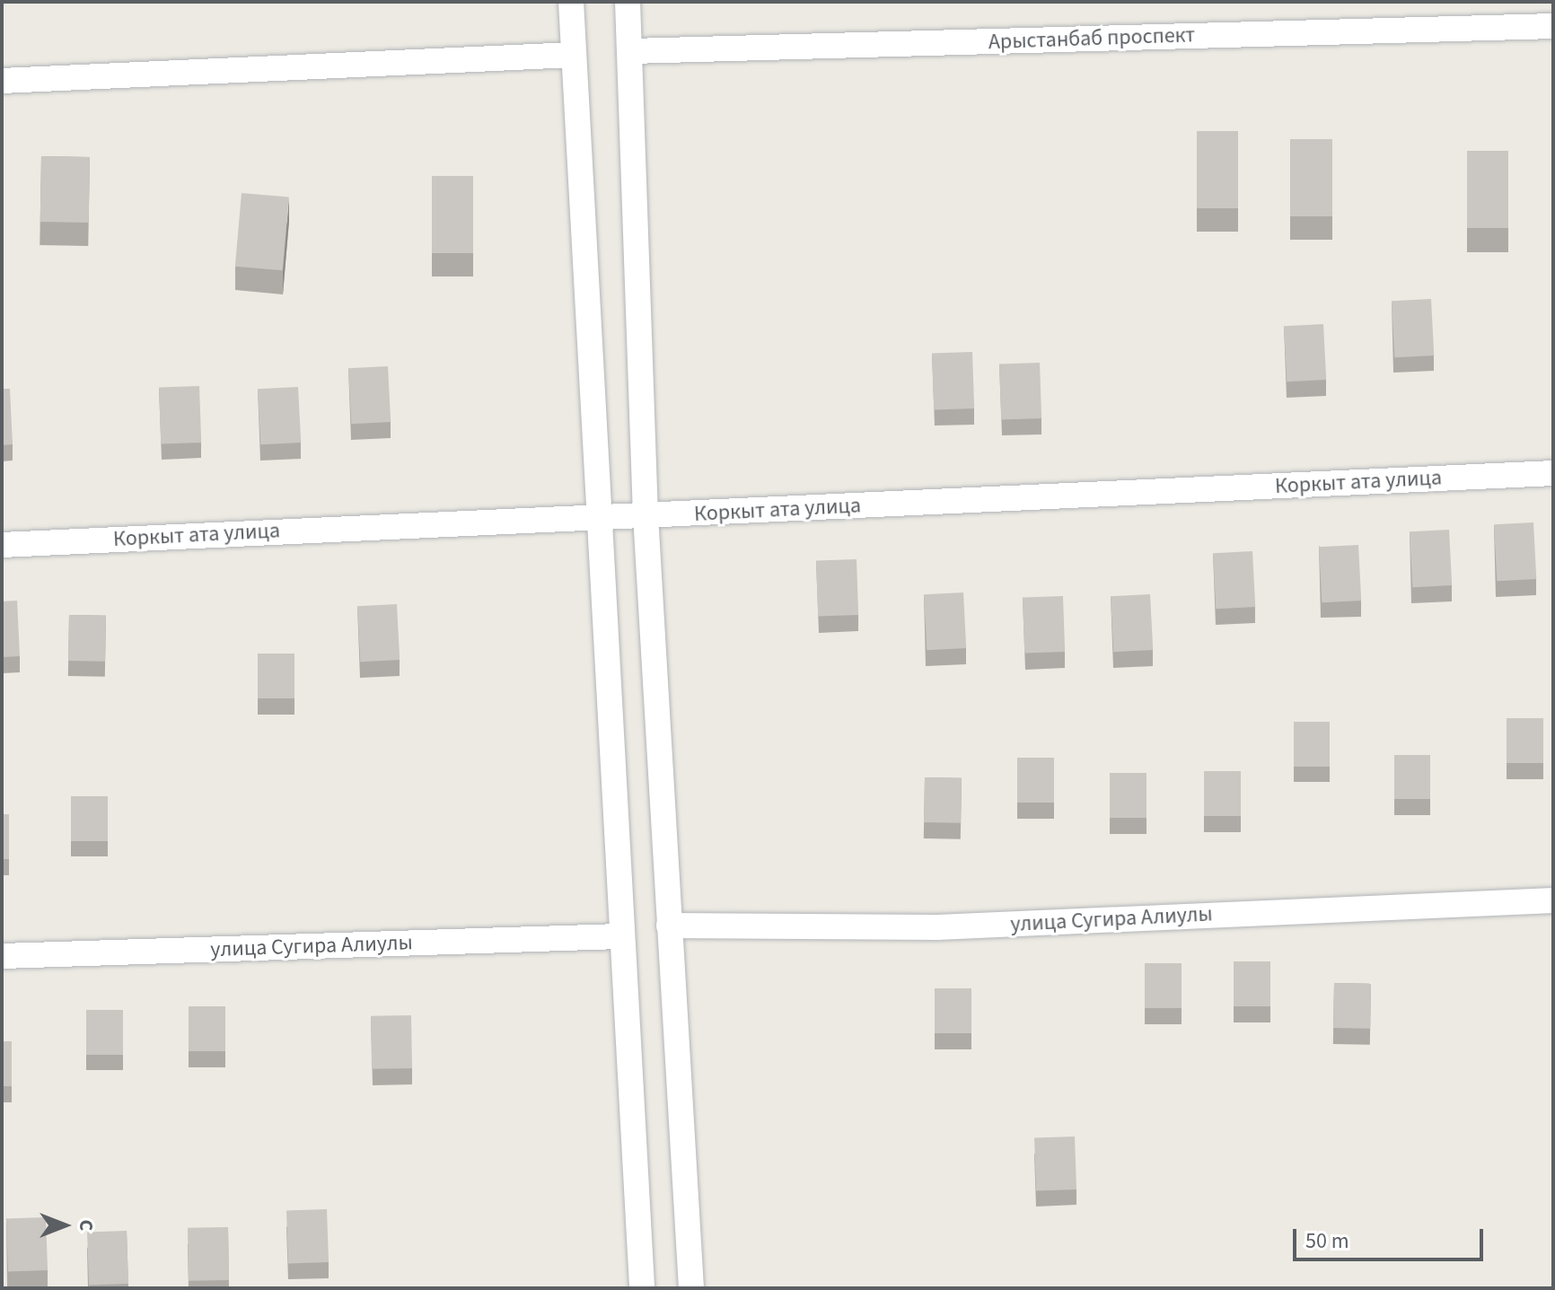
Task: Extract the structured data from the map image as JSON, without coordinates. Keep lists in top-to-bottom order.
{
  "streets": {
    "street": ["Арыстанбаб проспект", "Коркыт ата улица", "улица Сугира Алиулы"]
  },
  "scale_bar": "50 m",
  "north": "right"
}
